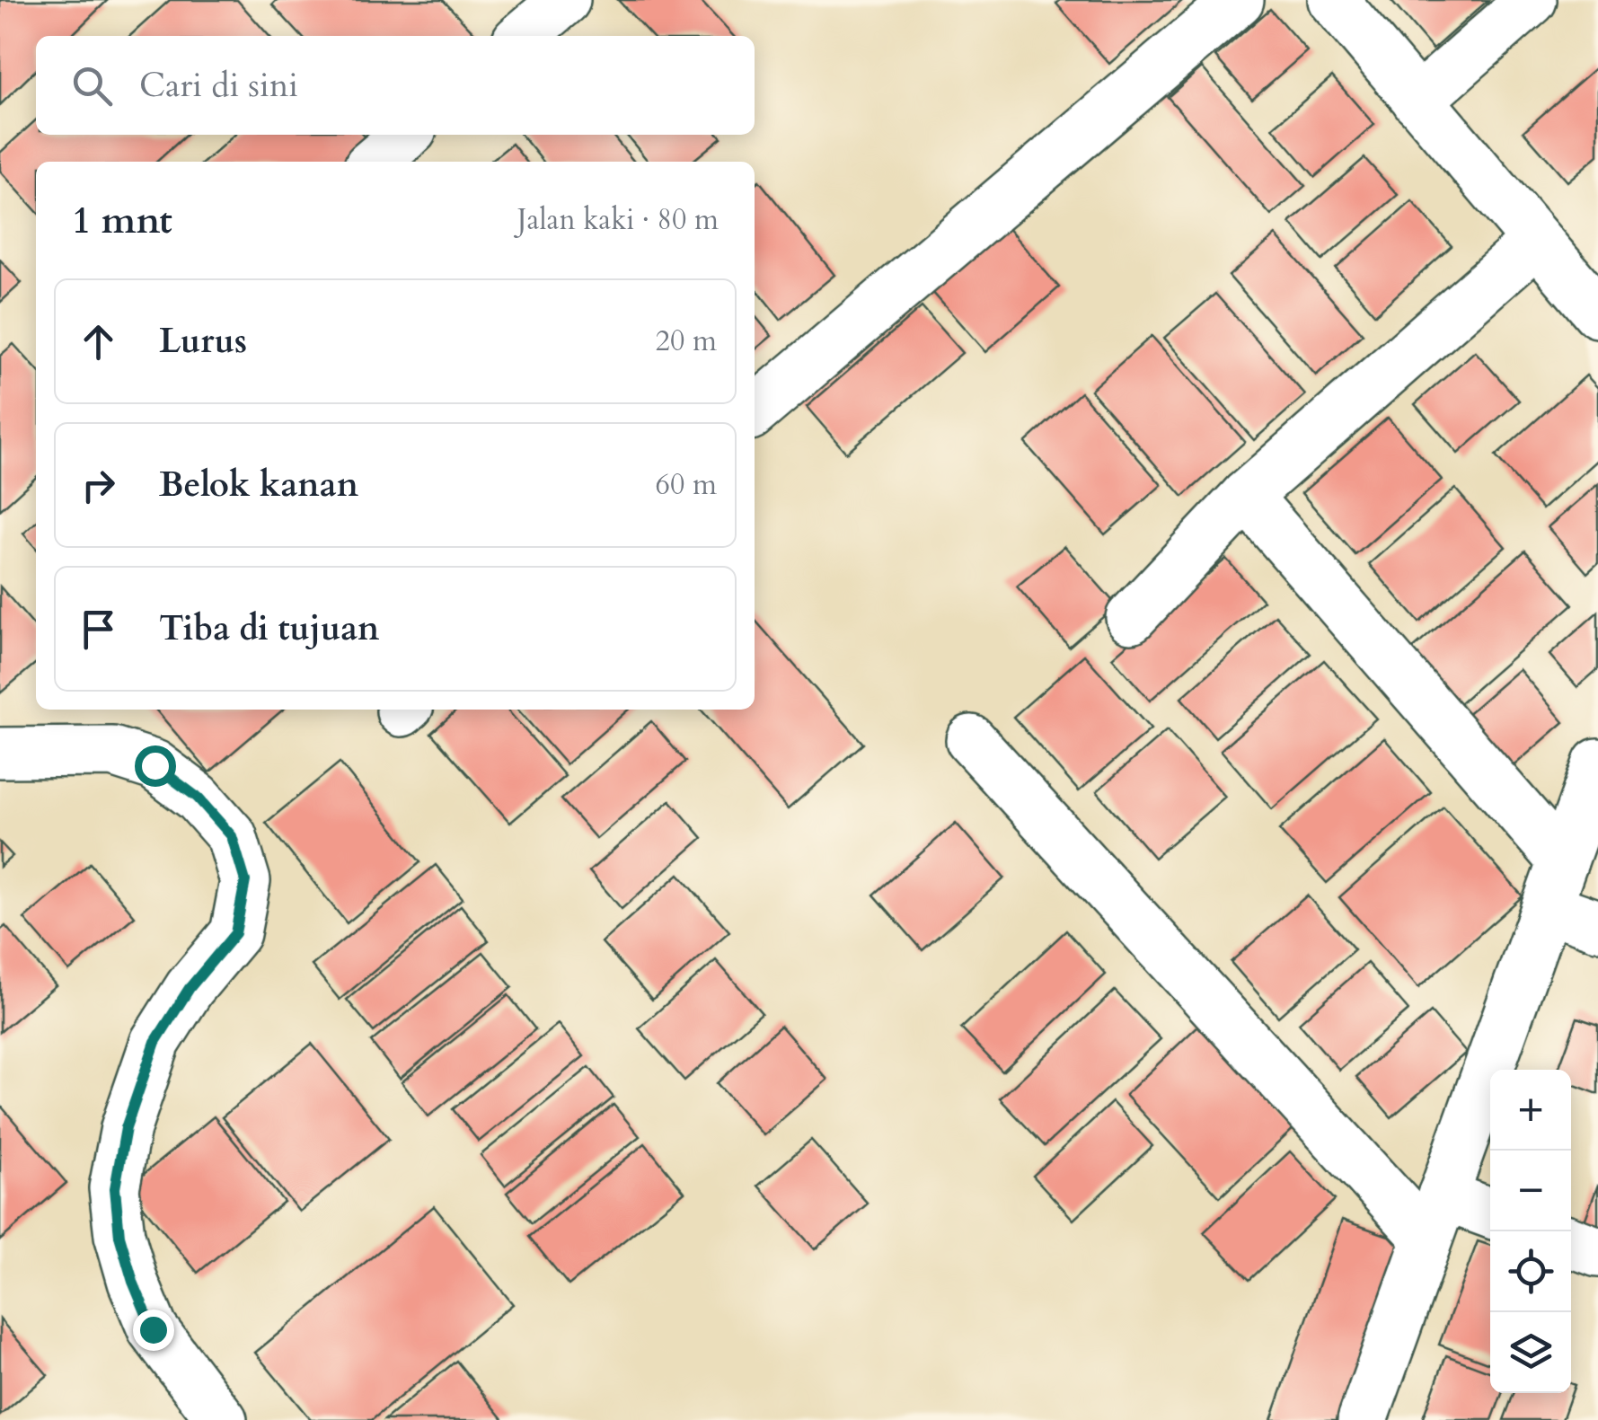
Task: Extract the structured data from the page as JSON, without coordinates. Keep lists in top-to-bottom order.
{
  "page": {
    "search": "Cari di sini",
    "heading": ["1 mnt", "Jalan kaki · 80 m"],
    "list": [
      ["Lurus", "20 m"],
      ["Belok kanan", "60 m"],
      "Tiba di tujuan"
    ],
    "map_buttons": ["+", "−"]
  }
}
